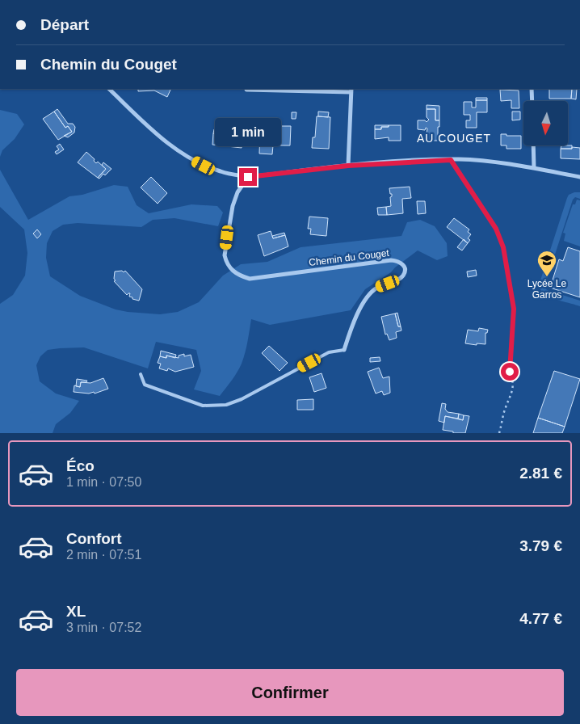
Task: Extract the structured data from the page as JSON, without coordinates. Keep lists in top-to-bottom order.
{
  "streets": {
    "street": ["Chemin du Couget"]
  },
  "districts": ["AU COUGET"],
  "places": {
    "school or university": ["Lycée Le Garros"]
  },
  "north": "bottom",
  "page": {
    "banner": ["Départ", "Chemin du Couget"],
    "bubble": "1 min",
    "list": [
      {
        "name": "Éco",
        "note": "1 min · 07:50",
        "value": "2.81 €"
      },
      {
        "name": "Confort",
        "note": "2 min · 07:51",
        "value": "3.79 €"
      },
      {
        "name": "XL",
        "note": "3 min · 07:52",
        "value": "4.77 €"
      }
    ],
    "buttons": "Confirmer"
  }
}
